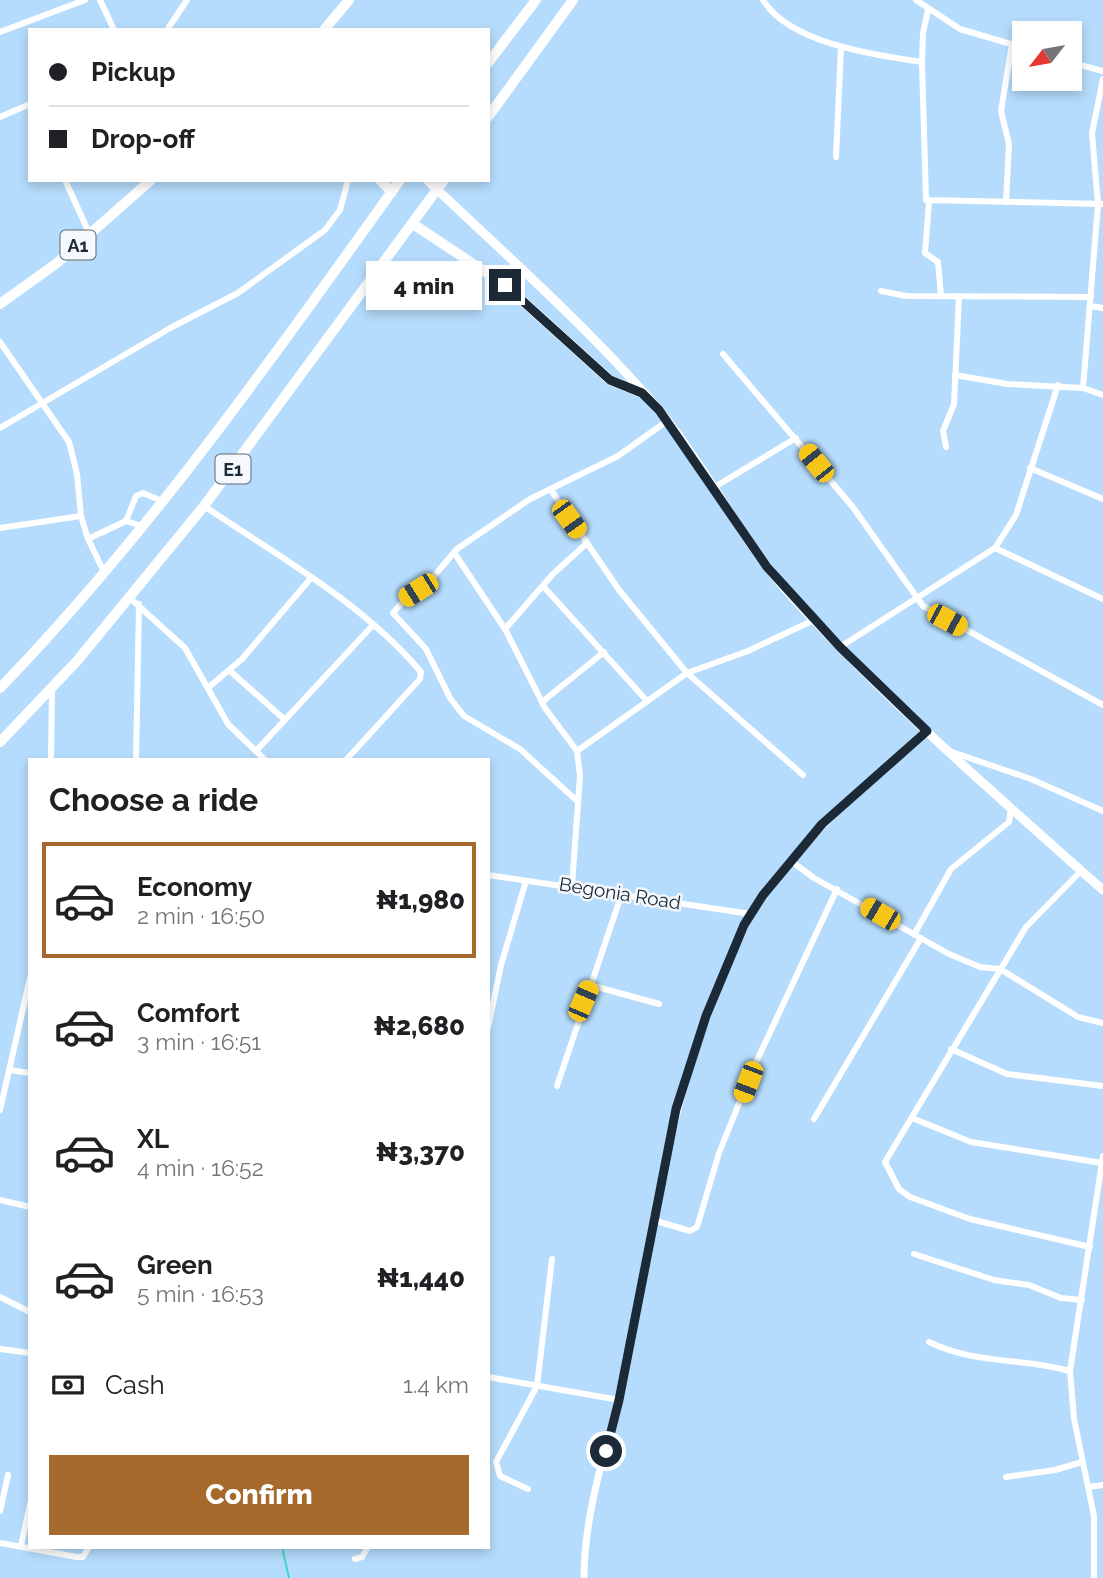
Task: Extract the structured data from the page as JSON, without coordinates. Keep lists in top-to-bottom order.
{
  "streets": {
    "highway": ["A1", "E1"],
    "street": ["Begonia Road"]
  },
  "north": "bottom left",
  "page": {
    "banner": ["Pickup", "Drop-off"],
    "bubble": "4 min",
    "heading": "Choose a ride",
    "list": [
      {
        "name": "Economy",
        "note": "2 min · 16:50",
        "value": "₦1,980"
      },
      {
        "name": "Comfort",
        "note": "3 min · 16:51",
        "value": "₦2,680"
      },
      {
        "name": "XL",
        "note": "4 min · 16:52",
        "value": "₦3,370"
      },
      {
        "name": "Green",
        "note": "5 min · 16:53",
        "value": "₦1,440"
      }
    ],
    "pay": ["Cash", "1.4 km"],
    "buttons": "Confirm"
  }
}
